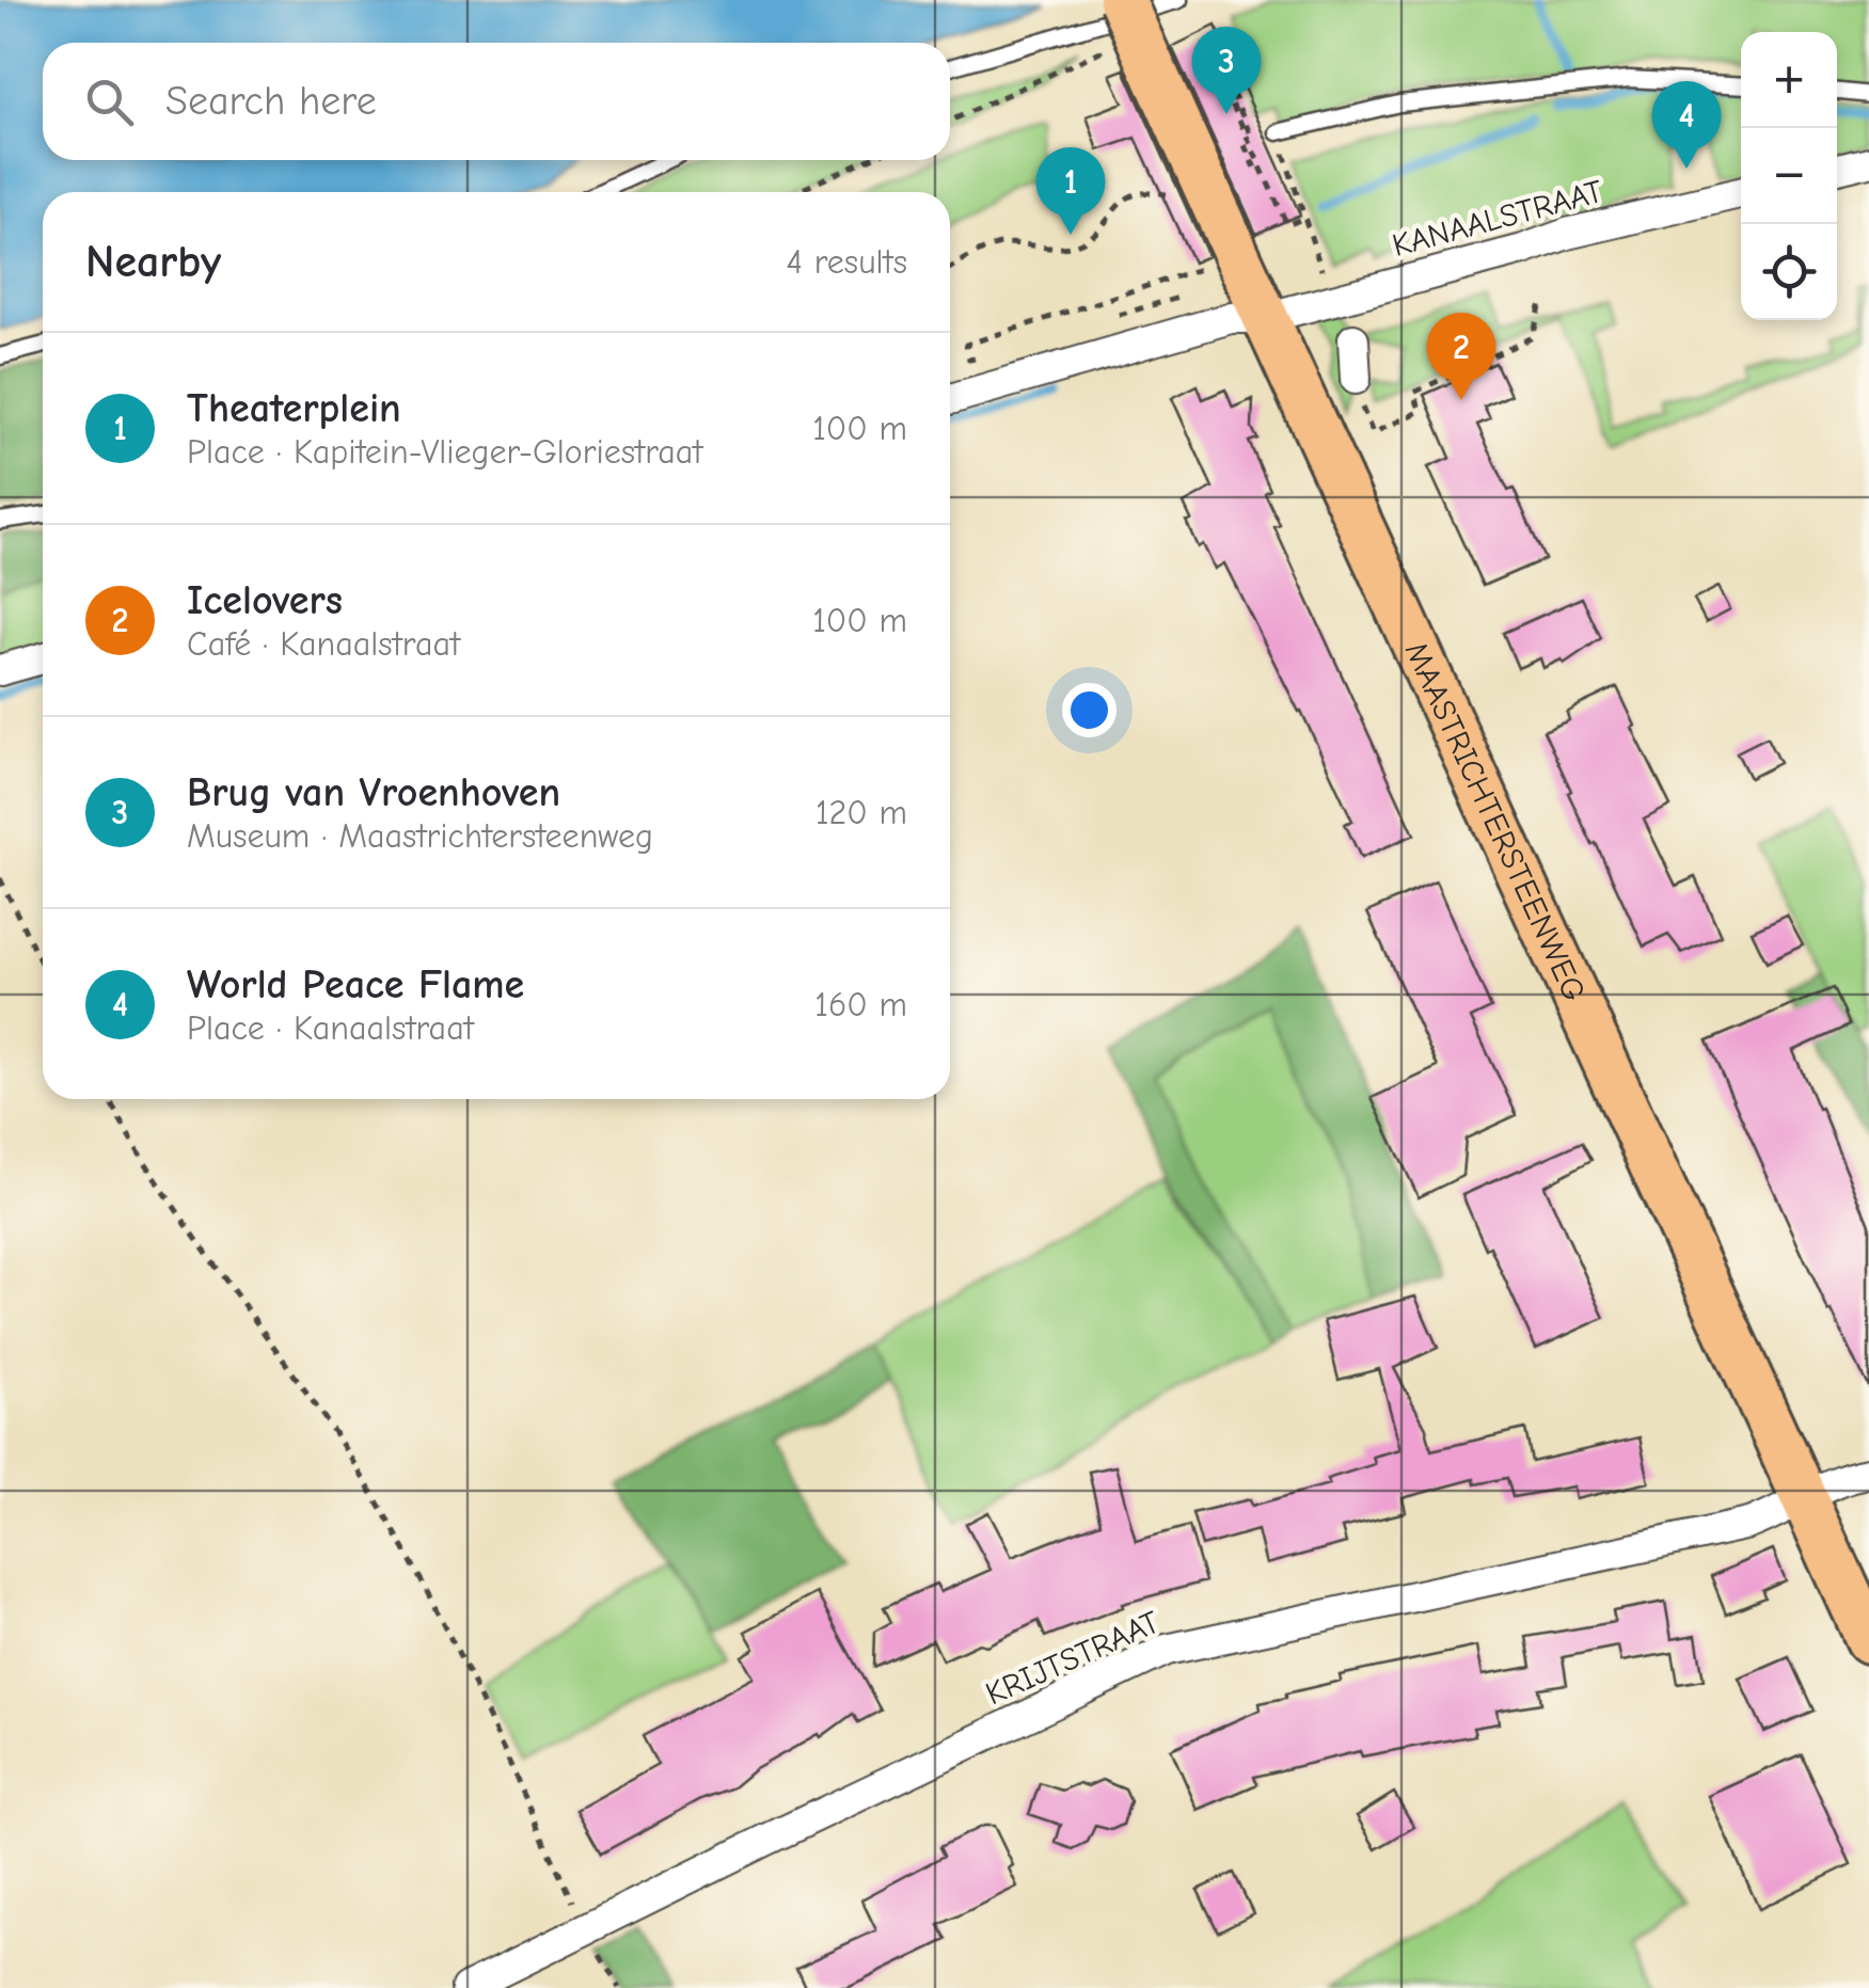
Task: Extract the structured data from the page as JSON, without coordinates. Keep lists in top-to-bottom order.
{
  "streets": {
    "main road": ["MAASTRICHTERSTEENWEG"],
    "street": ["KANAALSTRAAT", "KRIJTSTRAAT"]
  },
  "crossings": [
    ["KANAALSTRAAT", "MAASTRICHTERSTEENWEG"],
    ["MAASTRICHTERSTEENWEG", "KRIJTSTRAAT"]
  ],
  "page": {
    "pins": [
      "3",
      "4",
      "1",
      "2"
    ],
    "map_buttons": ["+", "−"],
    "search": "Search here",
    "heading": ["Nearby", "4 results"],
    "list": [
      {
        "mark": "1",
        "name": "Theaterplein",
        "note": "Place · Kapitein-Vlieger-Gloriestraat",
        "value": "100 m"
      },
      {
        "mark": "2",
        "name": "Icelovers",
        "note": "Café · Kanaalstraat",
        "value": "100 m"
      },
      {
        "mark": "3",
        "name": "Brug van Vroenhoven",
        "note": "Museum · Maastrichtersteenweg",
        "value": "120 m"
      },
      {
        "mark": "4",
        "name": "World Peace Flame",
        "note": "Place · Kanaalstraat",
        "value": "160 m"
      }
    ]
  }
}
